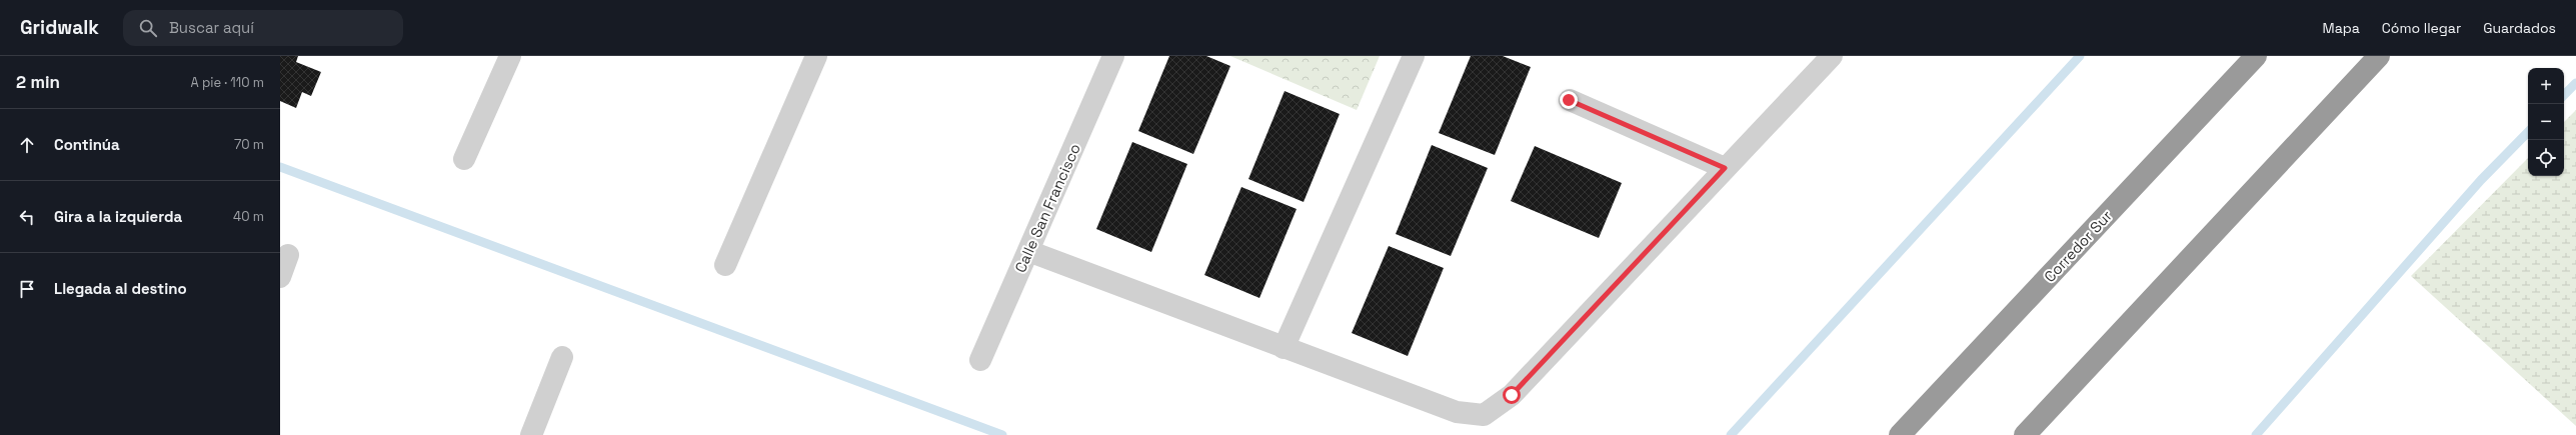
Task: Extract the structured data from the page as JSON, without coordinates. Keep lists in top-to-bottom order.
{
  "streets": {
    "highway": ["Corredor Sur"],
    "street": ["Calle San Francisco"]
  },
  "page": {
    "header": "Gridwalk",
    "search": "Buscar aquí",
    "nav": ["Mapa", "Cómo llegar", "Guardados"],
    "heading": ["2 min", "A pie · 110 m"],
    "map_buttons": ["+", "−"],
    "list": [
      ["Continúa", "70 m"],
      ["Gira a la izquierda", "40 m"],
      "Llegada al destino"
    ]
  }
}
